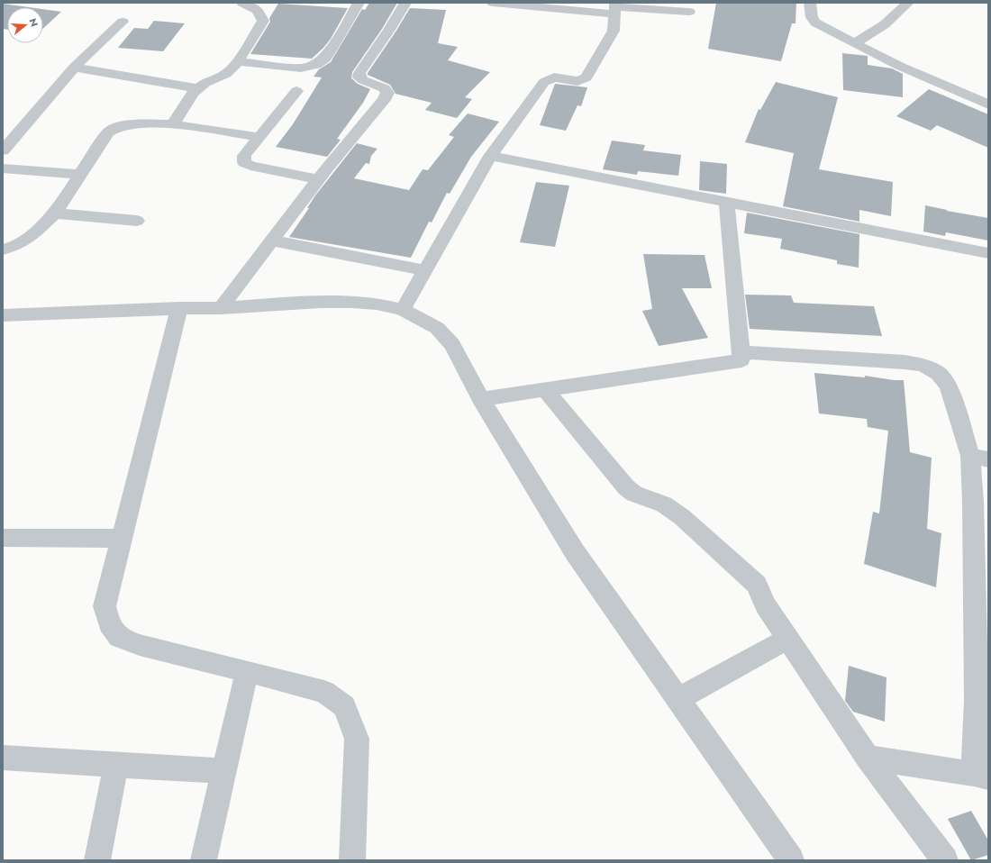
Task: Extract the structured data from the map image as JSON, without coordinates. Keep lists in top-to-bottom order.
{
  "north": "right"
}
